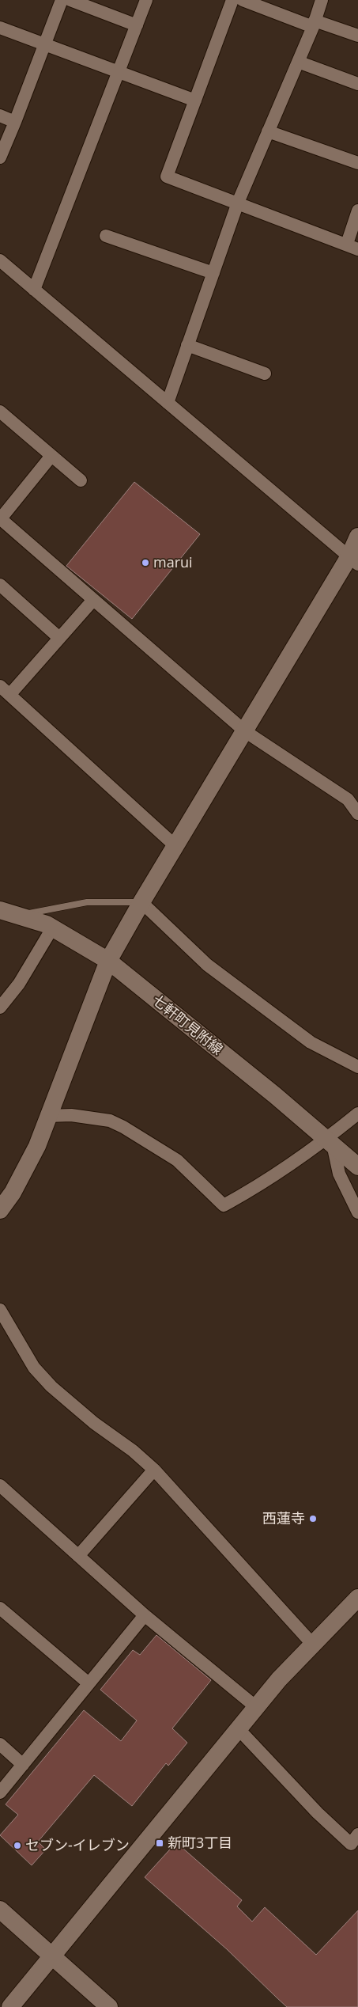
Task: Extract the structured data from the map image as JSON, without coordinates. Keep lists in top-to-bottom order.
{
  "streets": {
    "street": ["七軒町見附線"]
  },
  "places": {
    "other": ["marui", "西蓮寺", "セブン-イレブン"],
    "transit": ["新町3丁目"]
  }
}
